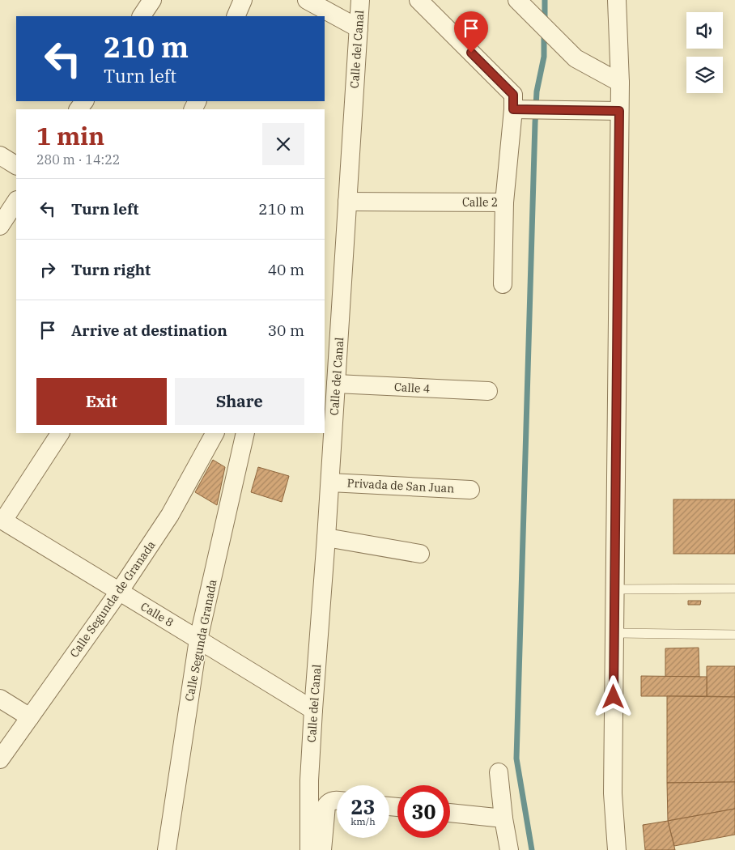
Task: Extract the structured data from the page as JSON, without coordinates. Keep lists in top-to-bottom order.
{
  "streets": {
    "street": [
      "Calle del Canal",
      "Calle 2",
      "Calle 4",
      "Privada de San Juan",
      "Calle Segunda de Granada",
      "Calle 8",
      "Calle Segunda Granada"
    ]
  },
  "crossings": [
    ["Calle del Canal", "Calle 2"],
    ["Calle del Canal", "Calle 4"],
    ["Calle del Canal", "Privada de San Juan"],
    ["Calle del Canal", "Calle 8"],
    ["Calle Segunda de Granada", "Calle 8"],
    ["Calle 8", "Calle Segunda Granada"]
  ],
  "page": {
    "turn": ["210 m", "Turn left"],
    "heading": ["1 min", "280 m · 14:22"],
    "list": [
      {
        "name": "Turn left",
        "value": "210 m"
      },
      {
        "name": "Turn right",
        "value": "40 m"
      },
      {
        "name": "Arrive at destination",
        "value": "30 m"
      }
    ],
    "buttons": ["Exit", "Share"],
    "speed": "23 km/h",
    "limit": "30"
  }
}
